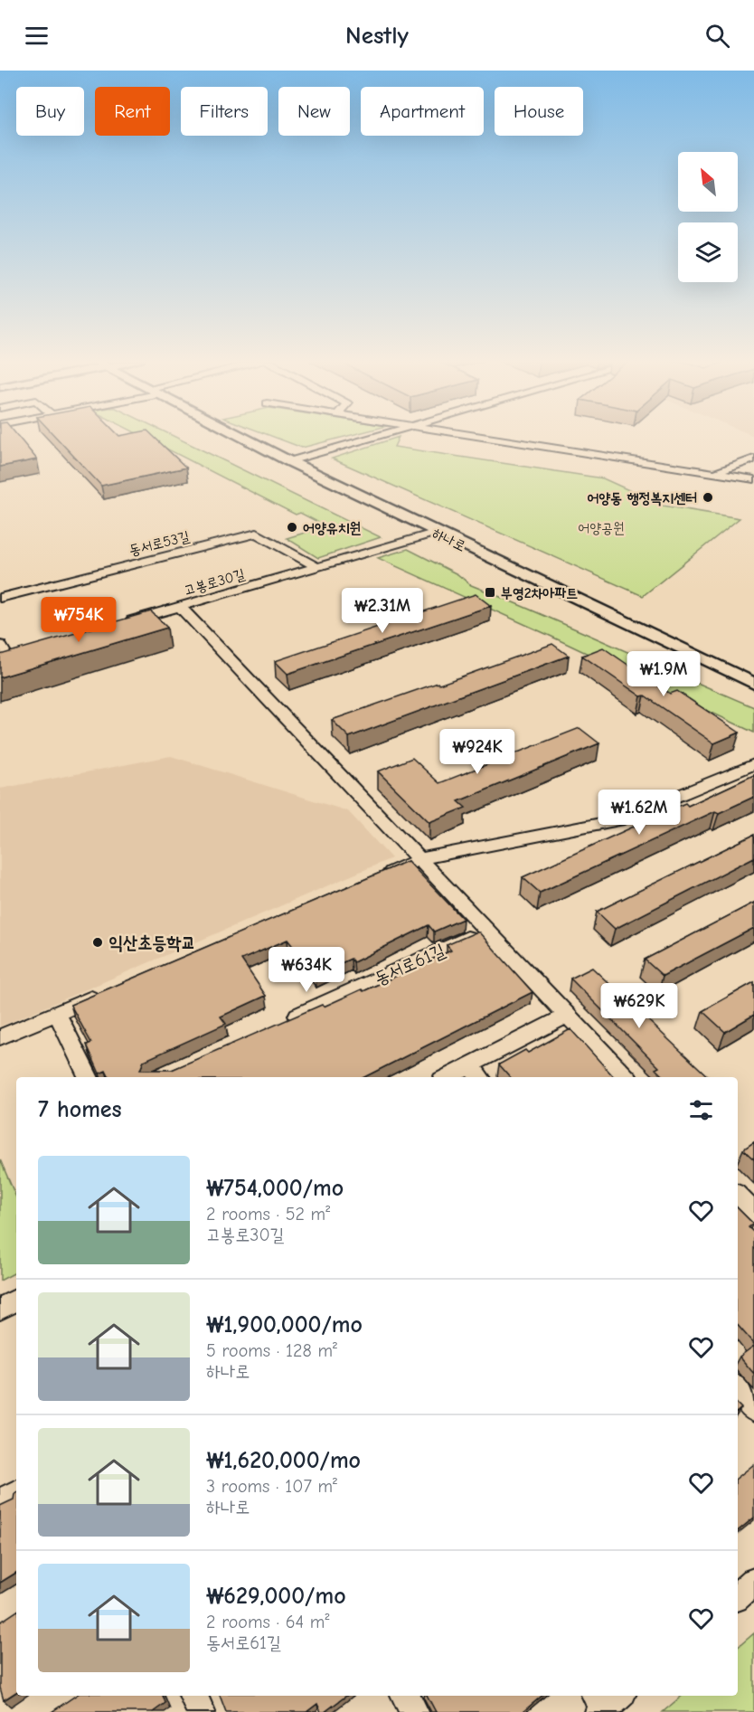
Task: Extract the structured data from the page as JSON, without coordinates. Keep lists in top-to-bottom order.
{
  "streets": {
    "street": [
      "하나로",
      "동서로53길",
      "고봉로30길",
      "동서로61길"
    ]
  },
  "crossings": [
    ["하나로", "고봉로30길"],
    ["동서로53길", "고봉로30길"]
  ],
  "parks": ["어양공원"],
  "places": {
    "other": ["어양동 행정복지센터", "어양유치원", "익산초등학교"],
    "transit": ["부영2차아파트"]
  },
  "north": "top left",
  "page": {
    "header": "Nestly",
    "chip": [
      "Buy",
      "Rent",
      "Filters",
      "New",
      "Apartment",
      "House"
    ],
    "price": [
      "₩2.31M",
      "₩754K",
      "₩1.9M",
      "₩924K",
      "₩1.62M",
      "₩634K",
      "₩629K"
    ],
    "heading": "7 homes",
    "list": [
      {
        "name": "₩754,000/mo",
        "note": "2 rooms · 52 m² · 고봉로30길"
      },
      {
        "name": "₩1,900,000/mo",
        "note": "5 rooms · 128 m² · 하나로"
      },
      {
        "name": "₩1,620,000/mo",
        "note": "3 rooms · 107 m² · 하나로"
      },
      {
        "name": "₩629,000/mo",
        "note": "2 rooms · 64 m² · 동서로61길"
      }
    ]
  }
}
